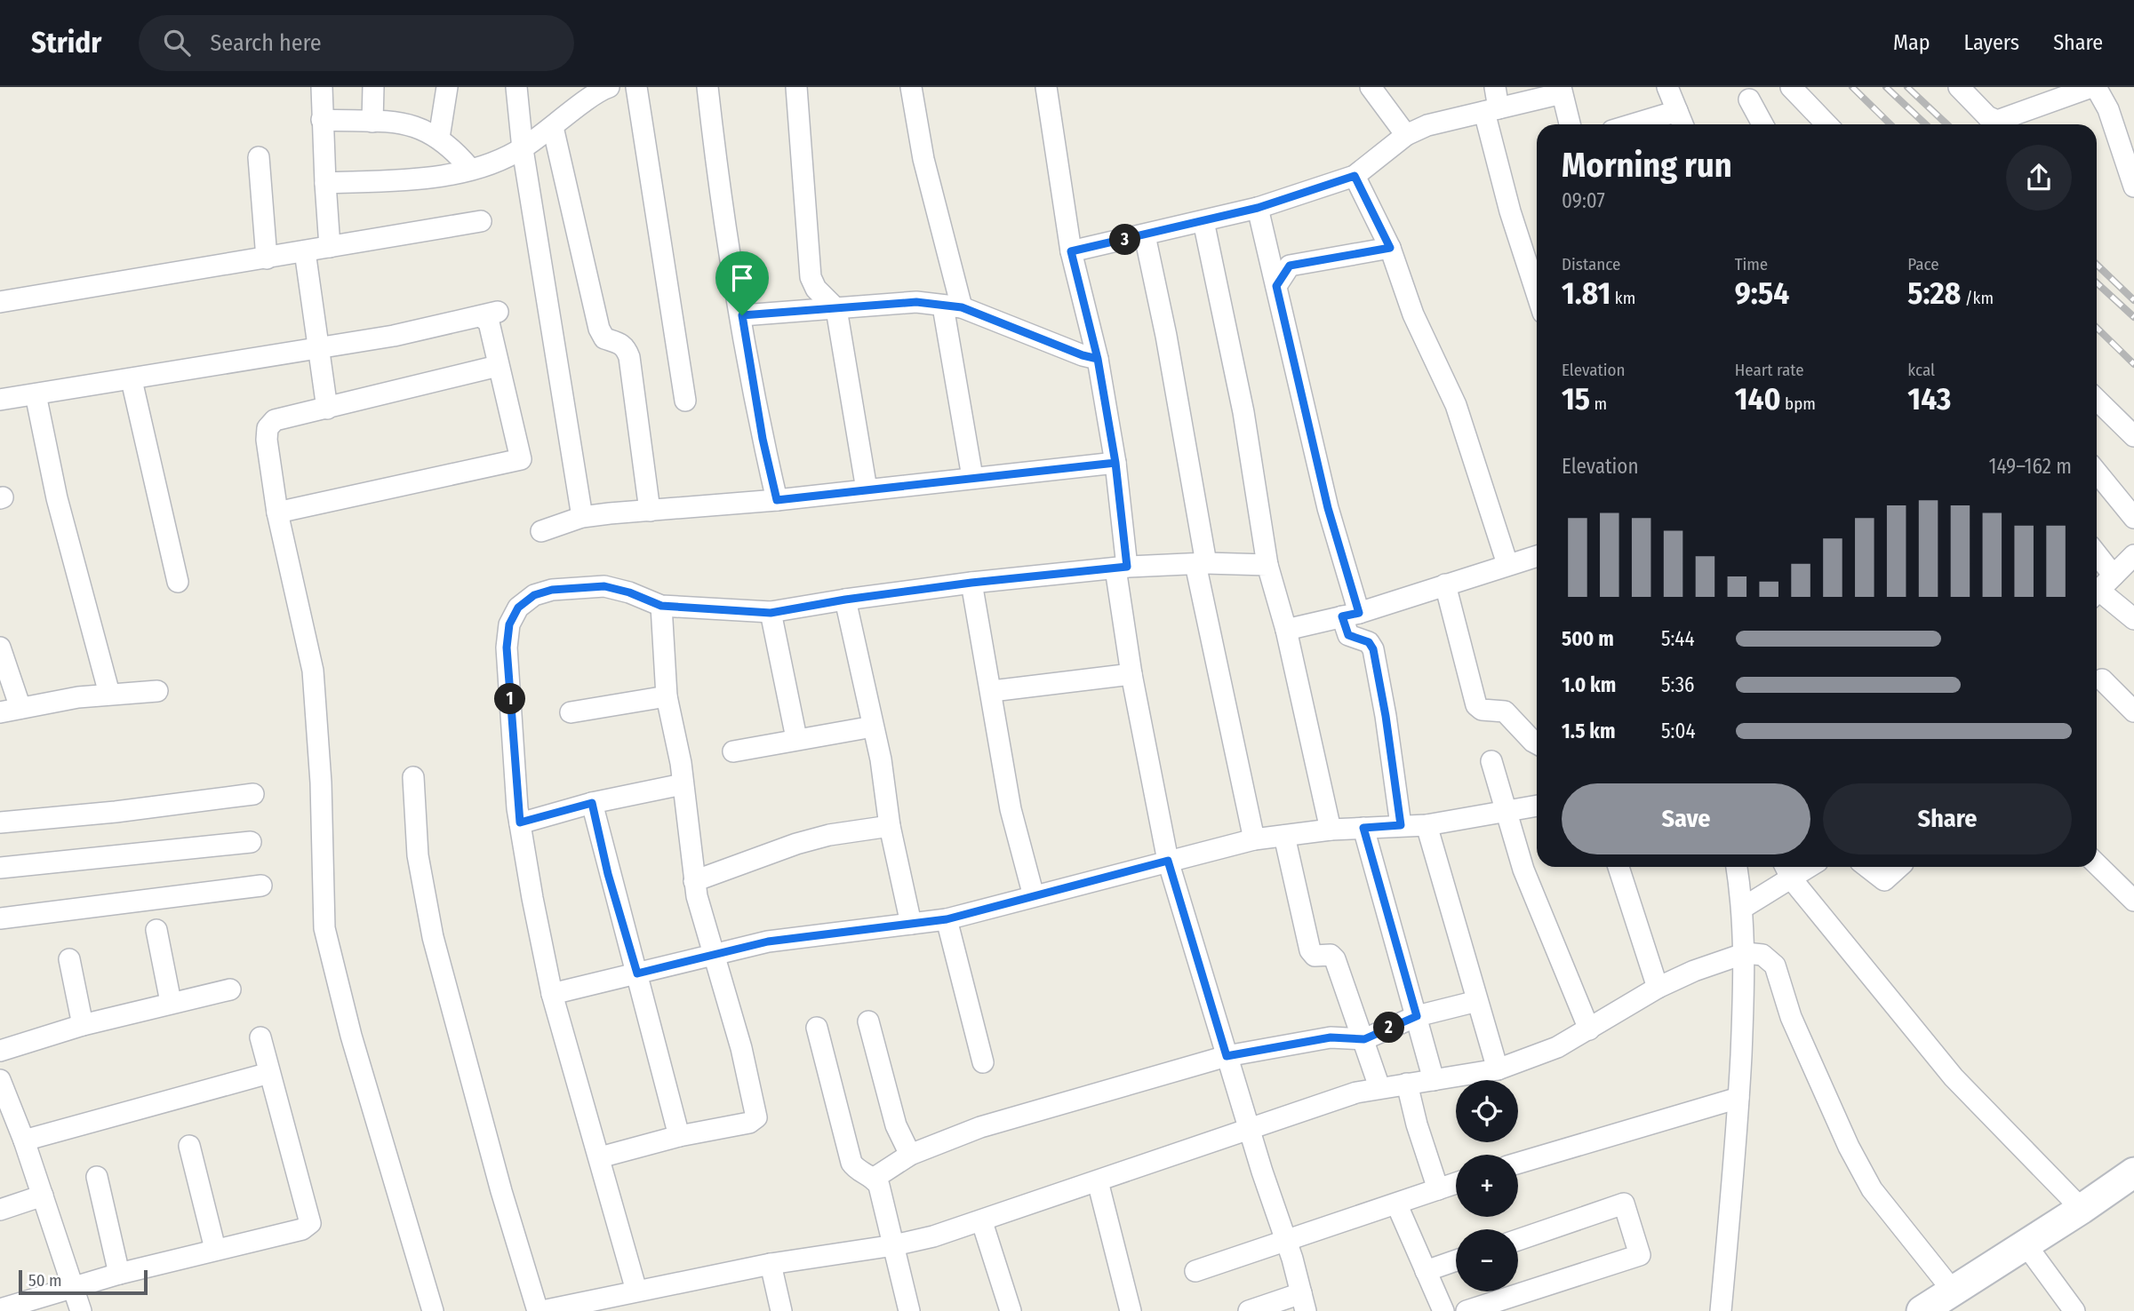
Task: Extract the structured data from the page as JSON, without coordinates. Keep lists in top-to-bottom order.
{
  "scale_bar": "50 m",
  "page": {
    "header": "Stridr",
    "search": "Search here",
    "nav": ["Map", "Layers", "Share"],
    "heading": ["Morning run", "09:07"],
    "pins": ["3", "1", "2"],
    "stats": [
      ["Distance", "1.81 km"],
      ["Time", "9:54"],
      ["Pace", "5:28 /km"],
      ["Elevation", "15 m"],
      ["Heart rate", "140 bpm"],
      ["kcal", "143"]
    ],
    "chart": ["Elevation", "149–162 m"],
    "list": [
      {
        "name": "500 m",
        "note": "5:44"
      },
      {
        "name": "1.0 km",
        "note": "5:36"
      },
      {
        "name": "1.5 km",
        "note": "5:04"
      }
    ],
    "buttons": ["Save", "Share"],
    "map_buttons": ["+", "−"],
    "scale": "50 m"
  }
}
